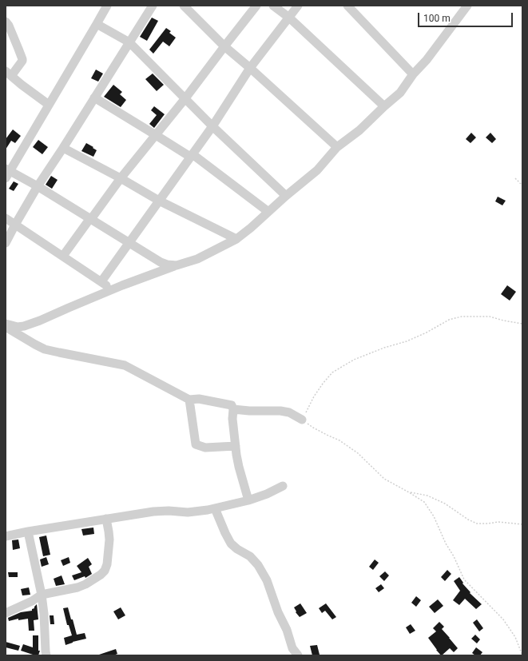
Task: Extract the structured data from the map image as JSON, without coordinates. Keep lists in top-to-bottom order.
{
  "scale_bar": "100 m"
}
